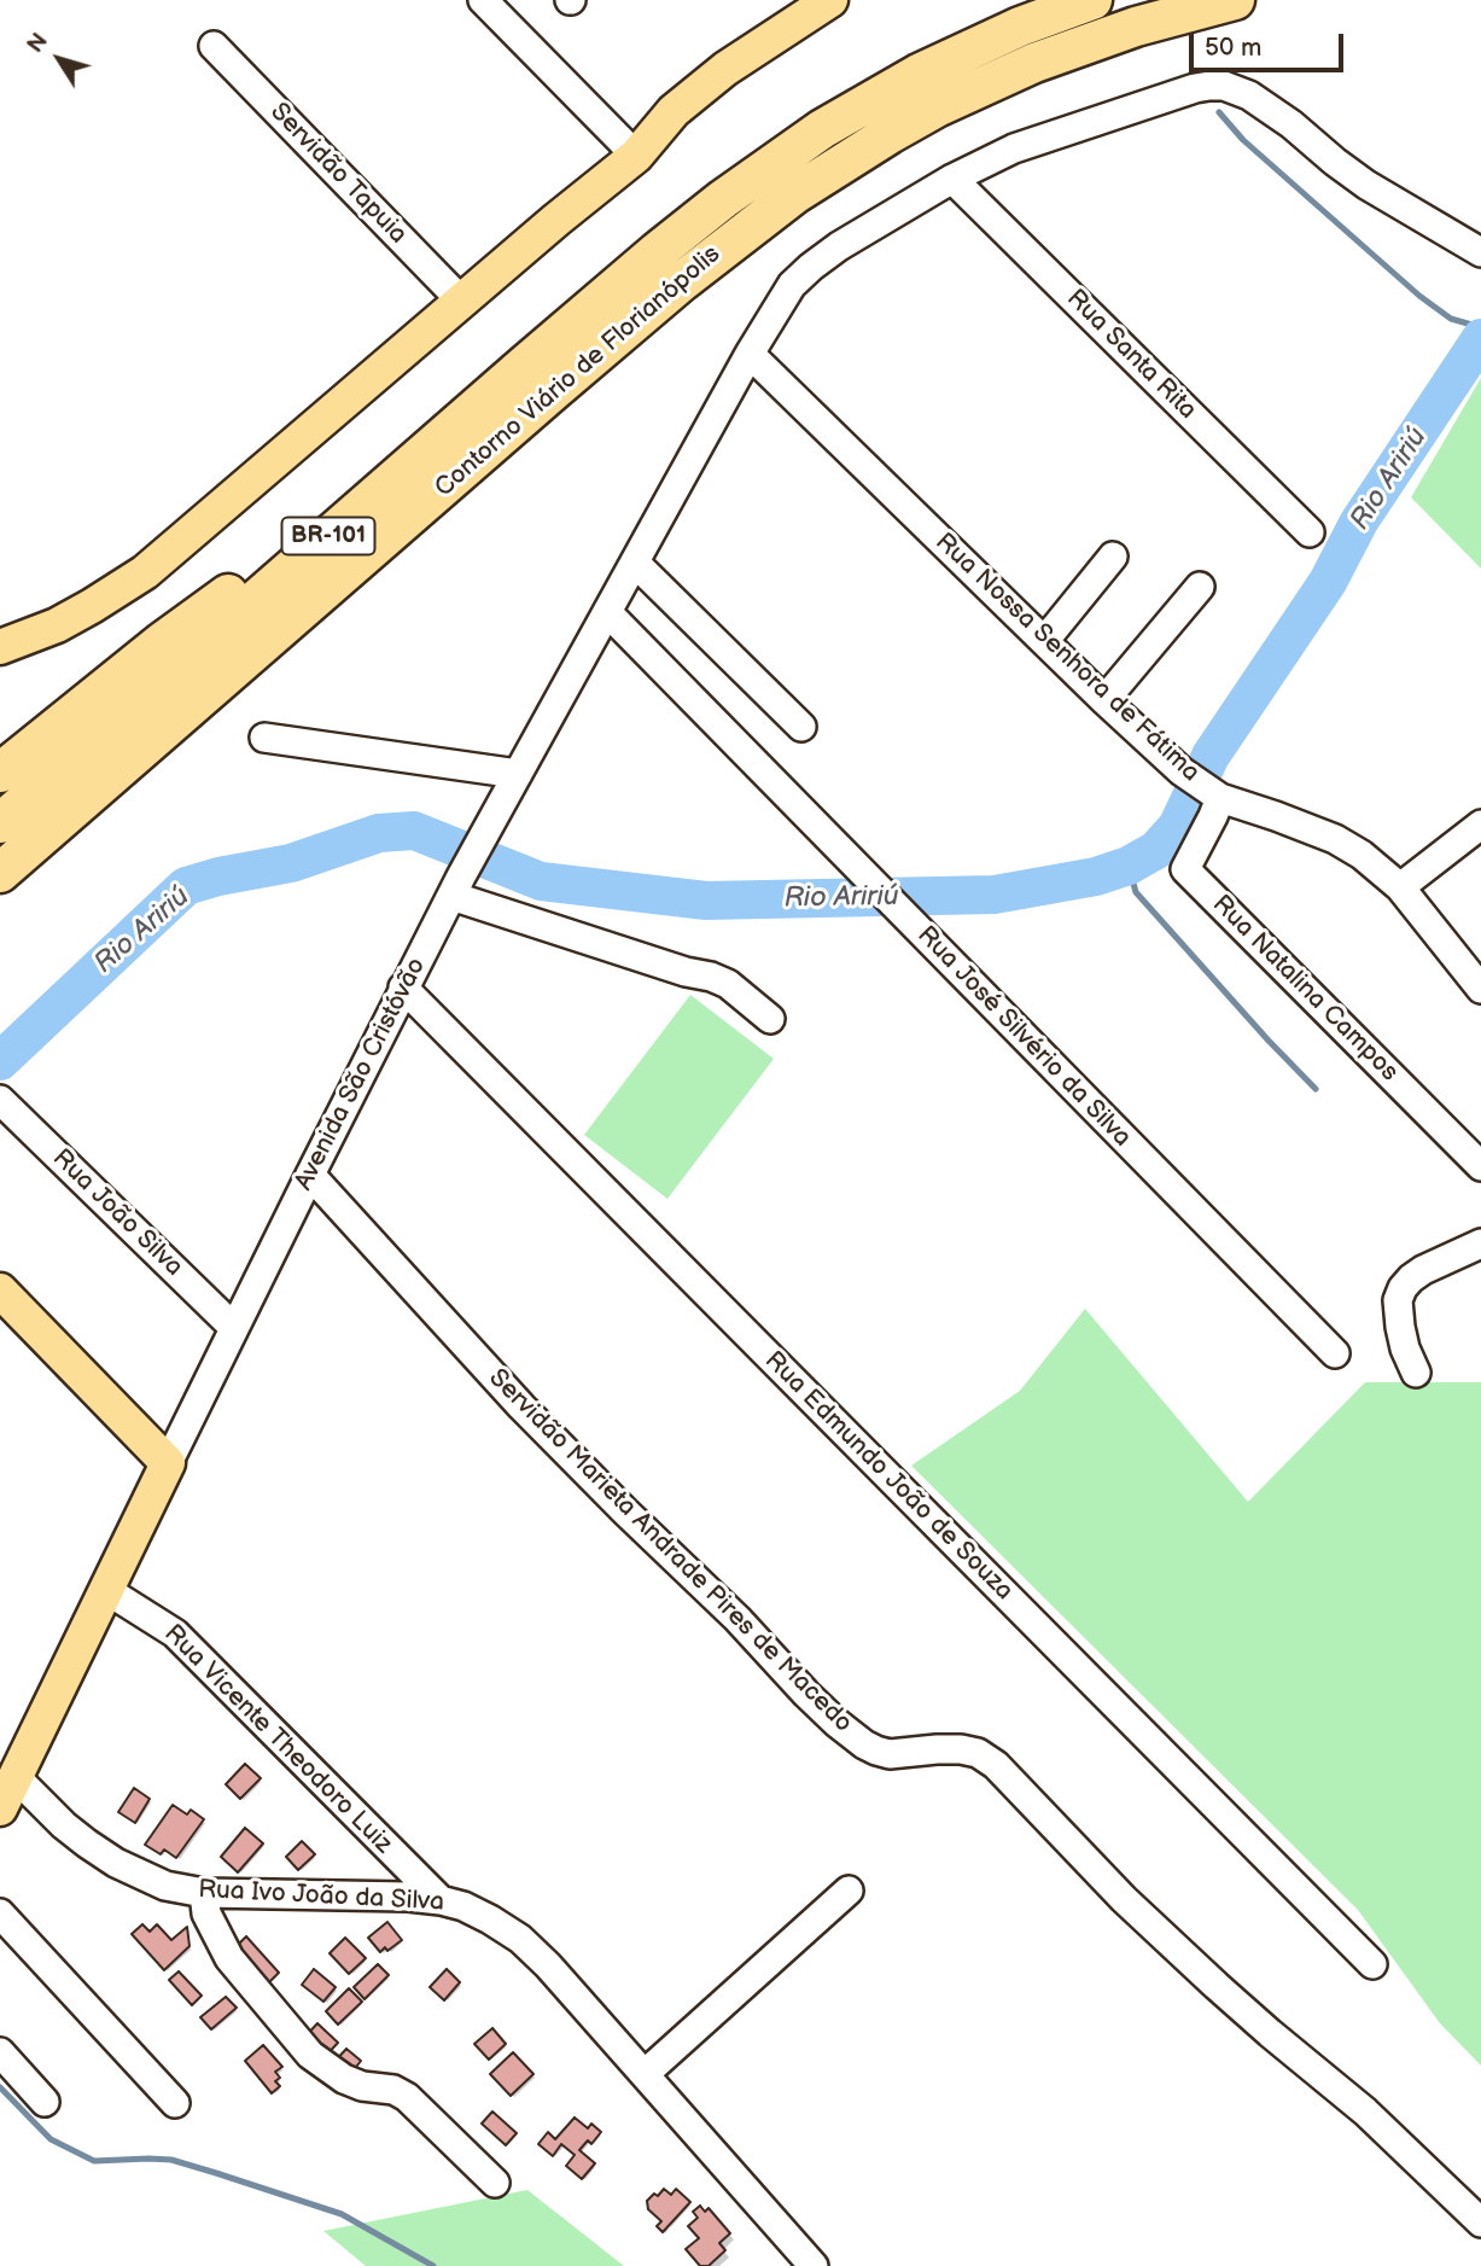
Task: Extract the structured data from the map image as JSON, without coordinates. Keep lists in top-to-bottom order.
{
  "streets": {
    "highway": ["Contorno Viário de Florianópolis", "BR-101"],
    "main road": ["Avenida São Cristóvão"],
    "street": [
      "Servidão Tapuia",
      "Rua Santa Rita",
      "Rua Nossa Senhora de Fátima",
      "Rua Natalina Campos",
      "Rua José Silvério da Silva",
      "Rua João Silva",
      "Rua Edmundo João de Souza",
      "Servidão Marieta Andrade Pires de Macedo",
      "Rua Vicente Theodoro Luiz",
      "Rua Ivo João da Silva"
    ]
  },
  "crossings": [
    ["Rua Santa Rita", "Avenida São Cristóvão"],
    ["Contorno Viário de Florianópolis", "BR-101"],
    ["Rua Nossa Senhora de Fátima", "Rua Natalina Campos"],
    ["Rua Nossa Senhora de Fátima", "Avenida São Cristóvão"],
    ["Rua José Silvério da Silva", "Avenida São Cristóvão"],
    ["Avenida São Cristóvão", "Rua João Silva"],
    ["Avenida São Cristóvão", "Rua Edmundo João de Souza"],
    ["Avenida São Cristóvão", "Servidão Marieta Andrade Pires de Macedo"],
    ["Avenida São Cristóvão", "Rua Vicente Theodoro Luiz"],
    ["Avenida São Cristóvão", "Rua Ivo João da Silva"],
    ["Rua Vicente Theodoro Luiz", "Rua Ivo João da Silva"]
  ],
  "water": ["Rio Aririú"],
  "scale_bar": "50 m",
  "north": "top left"
}
